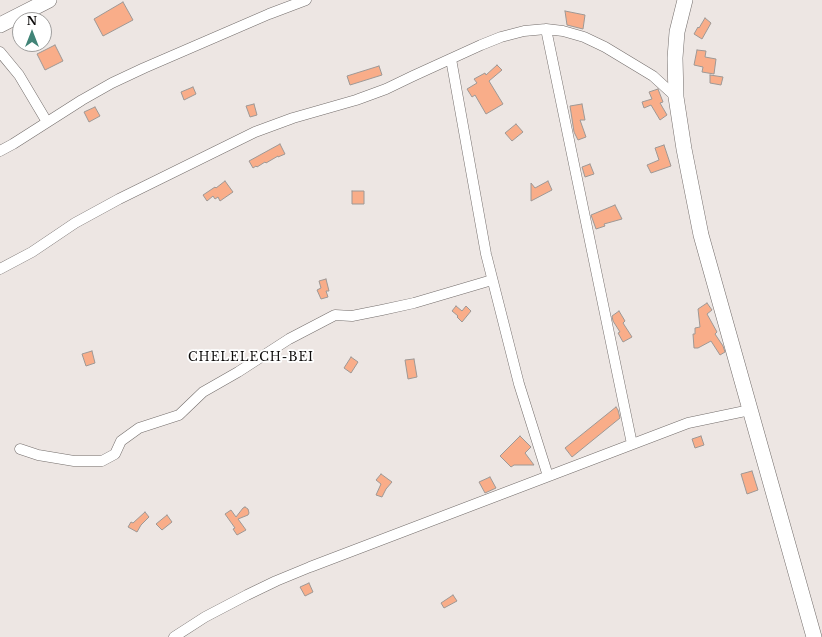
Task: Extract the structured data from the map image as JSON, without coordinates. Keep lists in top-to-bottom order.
{
  "districts": ["CHELELECH-BEI"],
  "north": "top"
}
